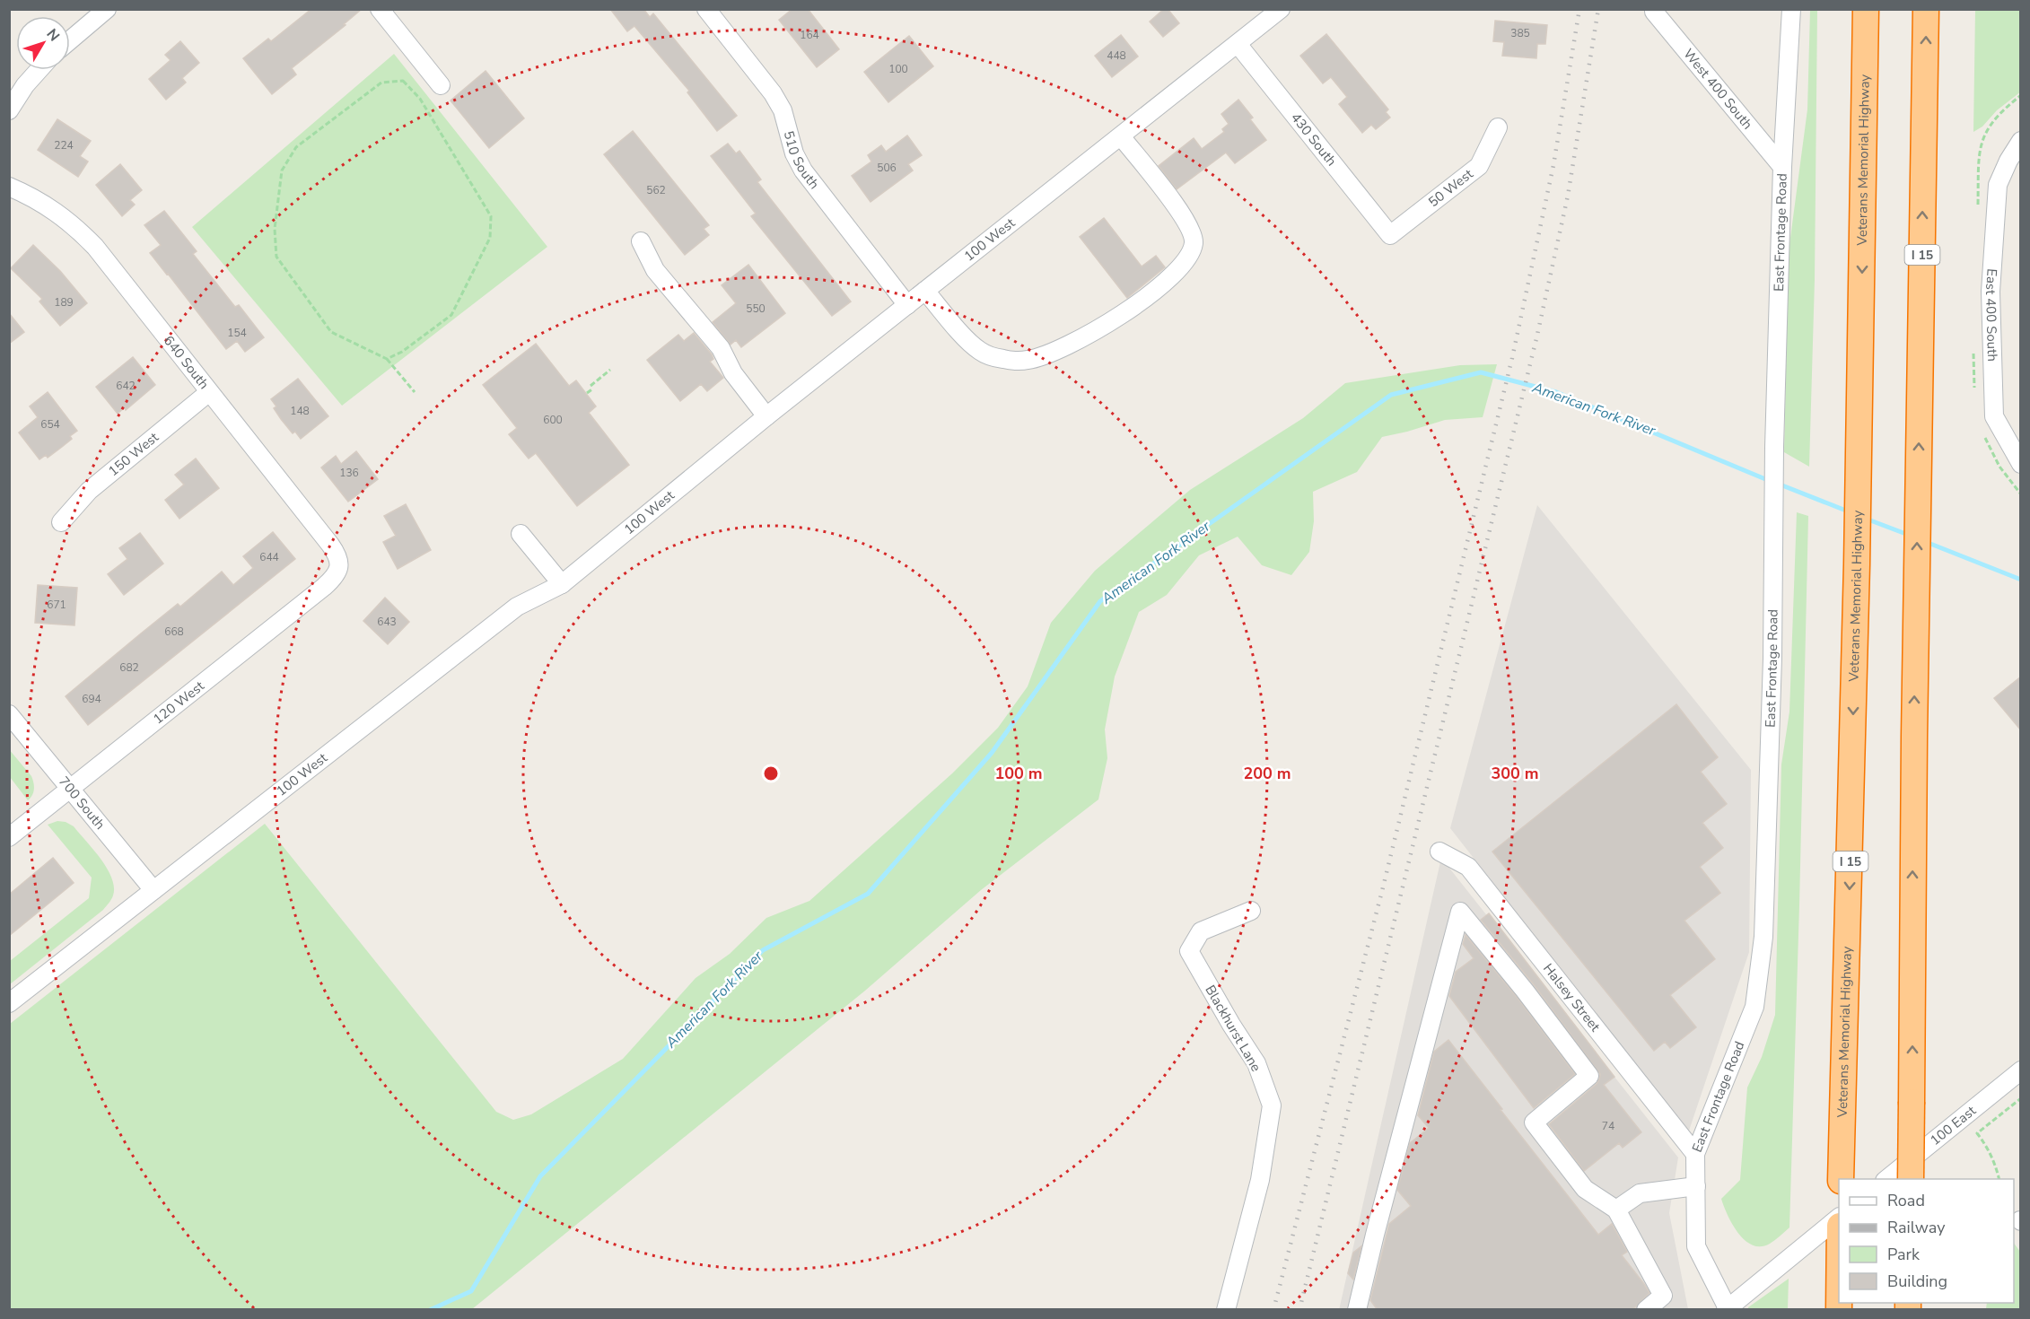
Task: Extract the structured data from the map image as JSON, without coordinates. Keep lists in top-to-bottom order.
{
  "streets": {
    "highway": ["Veterans Memorial Highway", "I 15"],
    "street": [
      "West 400 South",
      "430 South",
      "510 South",
      "50 West",
      "East Frontage Road",
      "100 West",
      "East 400 South",
      "640 South",
      "150 West",
      "120 West",
      "700 South",
      "Halsey Street",
      "Blackhurst Lane",
      "100 East"
    ]
  },
  "crossings": [
    ["West 400 South", "East Frontage Road"],
    ["430 South", "50 West"],
    ["430 South", "100 West"],
    ["510 South", "100 West"],
    ["East Frontage Road", "Halsey Street"],
    ["100 West", "700 South"],
    ["640 South", "150 West"],
    ["640 South", "120 West"],
    ["120 West", "700 South"]
  ],
  "water": ["American Fork River"],
  "house_numbers": [
    "385",
    "164",
    "448",
    "100",
    "224",
    "506",
    "562",
    "189",
    "550",
    "154",
    "642",
    "148",
    "600",
    "654",
    "136",
    "644",
    "671",
    "643",
    "668",
    "682",
    "694",
    "74"
  ],
  "legend": [
    "Road",
    "Railway",
    "Park",
    "Building"
  ],
  "north": "top right",
  "rings": ["100 m", "200 m", "300 m"]
}
